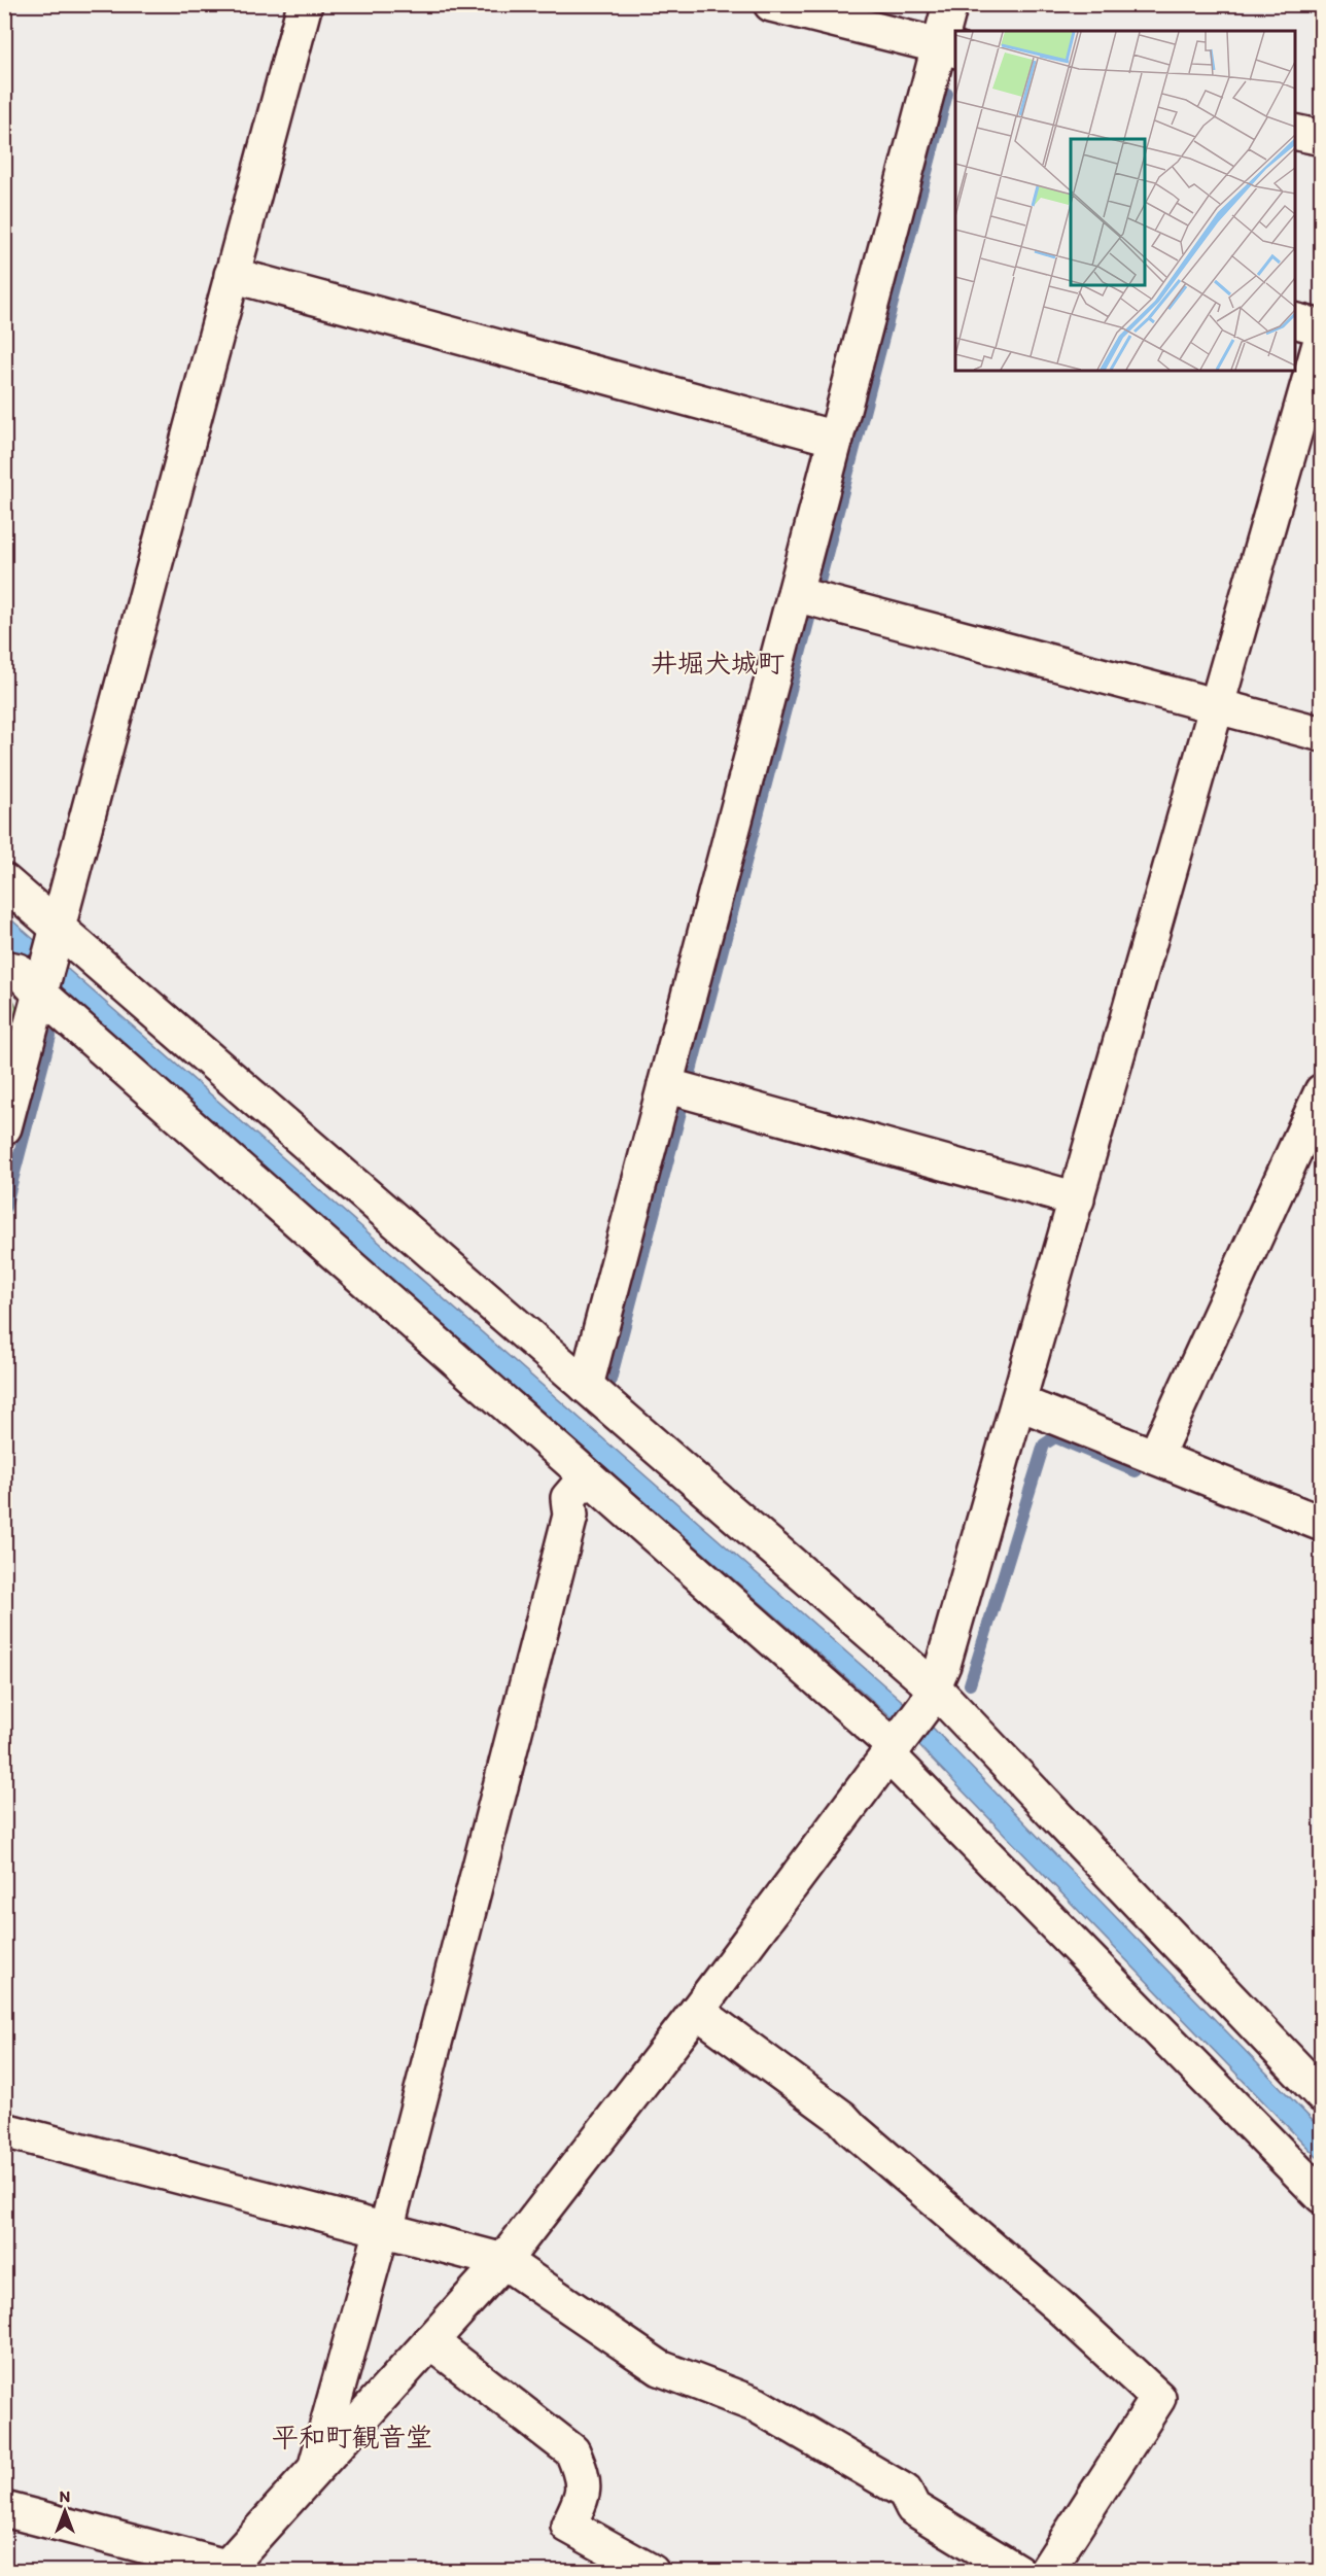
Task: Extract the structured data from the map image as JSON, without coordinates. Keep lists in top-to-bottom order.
{
  "districts": ["井堀犬城町", "平和町観音堂"],
  "north": "top"
}
